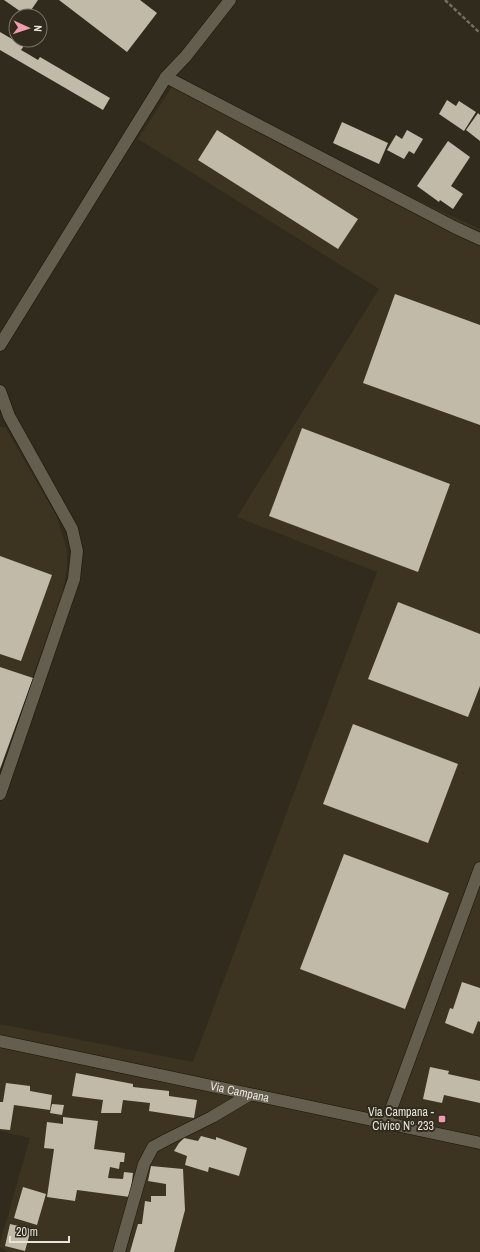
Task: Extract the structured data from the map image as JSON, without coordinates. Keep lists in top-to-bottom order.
{
  "streets": {
    "street": ["Via Campana"]
  },
  "places": {
    "transit": ["Via Campana - Civico N° 233"]
  },
  "scale_bar": "20 m",
  "north": "right"
}
